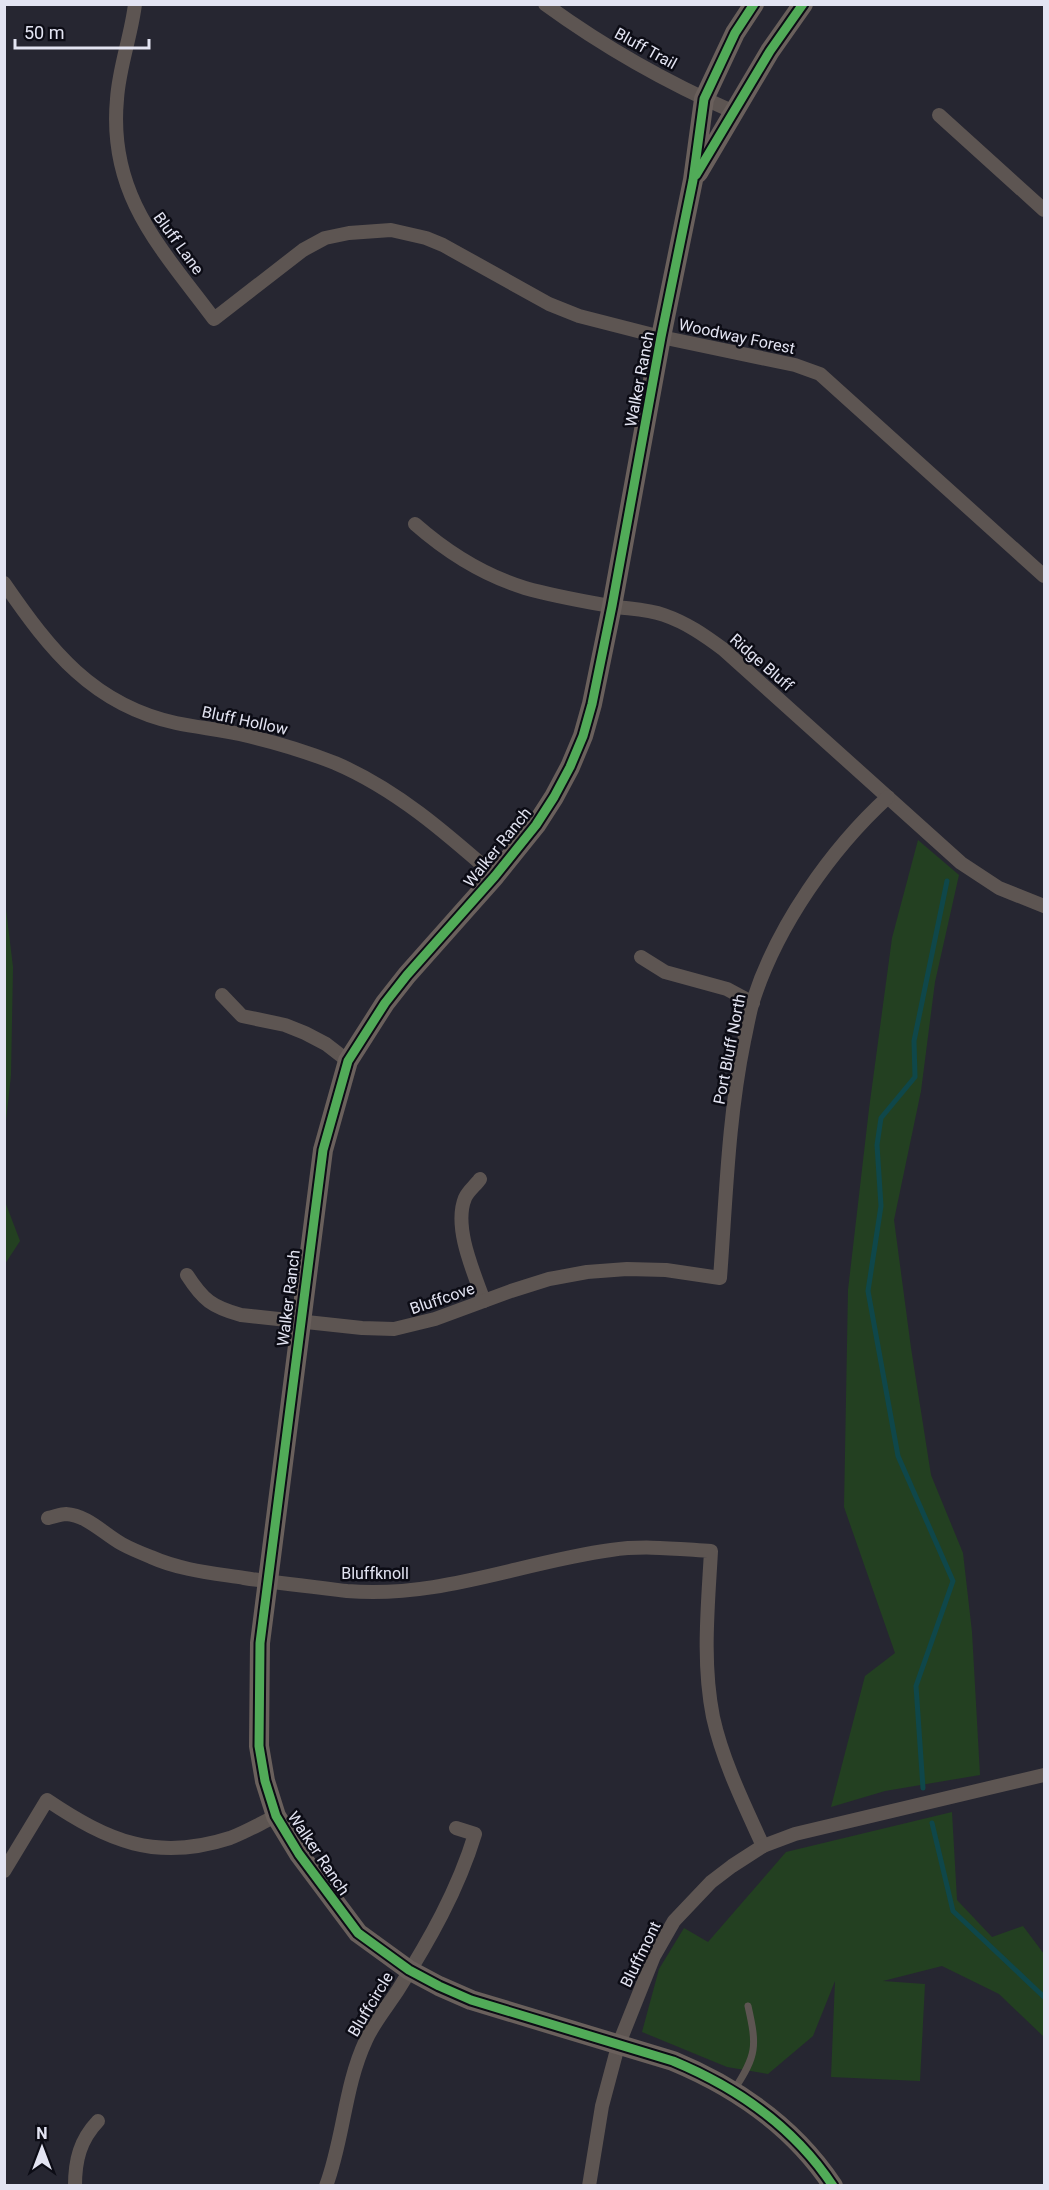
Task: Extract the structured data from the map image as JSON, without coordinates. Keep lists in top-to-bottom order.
{
  "streets": {
    "street": [
      "Bluff Trail",
      "Bluff Lane",
      "Woodway Forest",
      "Walker Ranch",
      "Ridge Bluff",
      "Bluff Hollow",
      "Port Bluff North",
      "Bluffcove",
      "Bluffknoll",
      "Bluffmont",
      "Bluffcircle"
    ]
  },
  "crossings": [
    ["Bluff Trail", "Walker Ranch"],
    ["Bluff Lane", "Woodway Forest"],
    ["Woodway Forest", "Walker Ranch"],
    ["Walker Ranch", "Ridge Bluff"],
    ["Walker Ranch", "Bluff Hollow"],
    ["Walker Ranch", "Bluffcove"],
    ["Walker Ranch", "Bluffknoll"],
    ["Walker Ranch", "Bluffmont"],
    ["Walker Ranch", "Bluffcircle"],
    ["Ridge Bluff", "Port Bluff North"],
    ["Port Bluff North", "Bluffcove"],
    ["Bluffknoll", "Bluffmont"]
  ],
  "scale_bar": "50 m",
  "north": "top"
}
